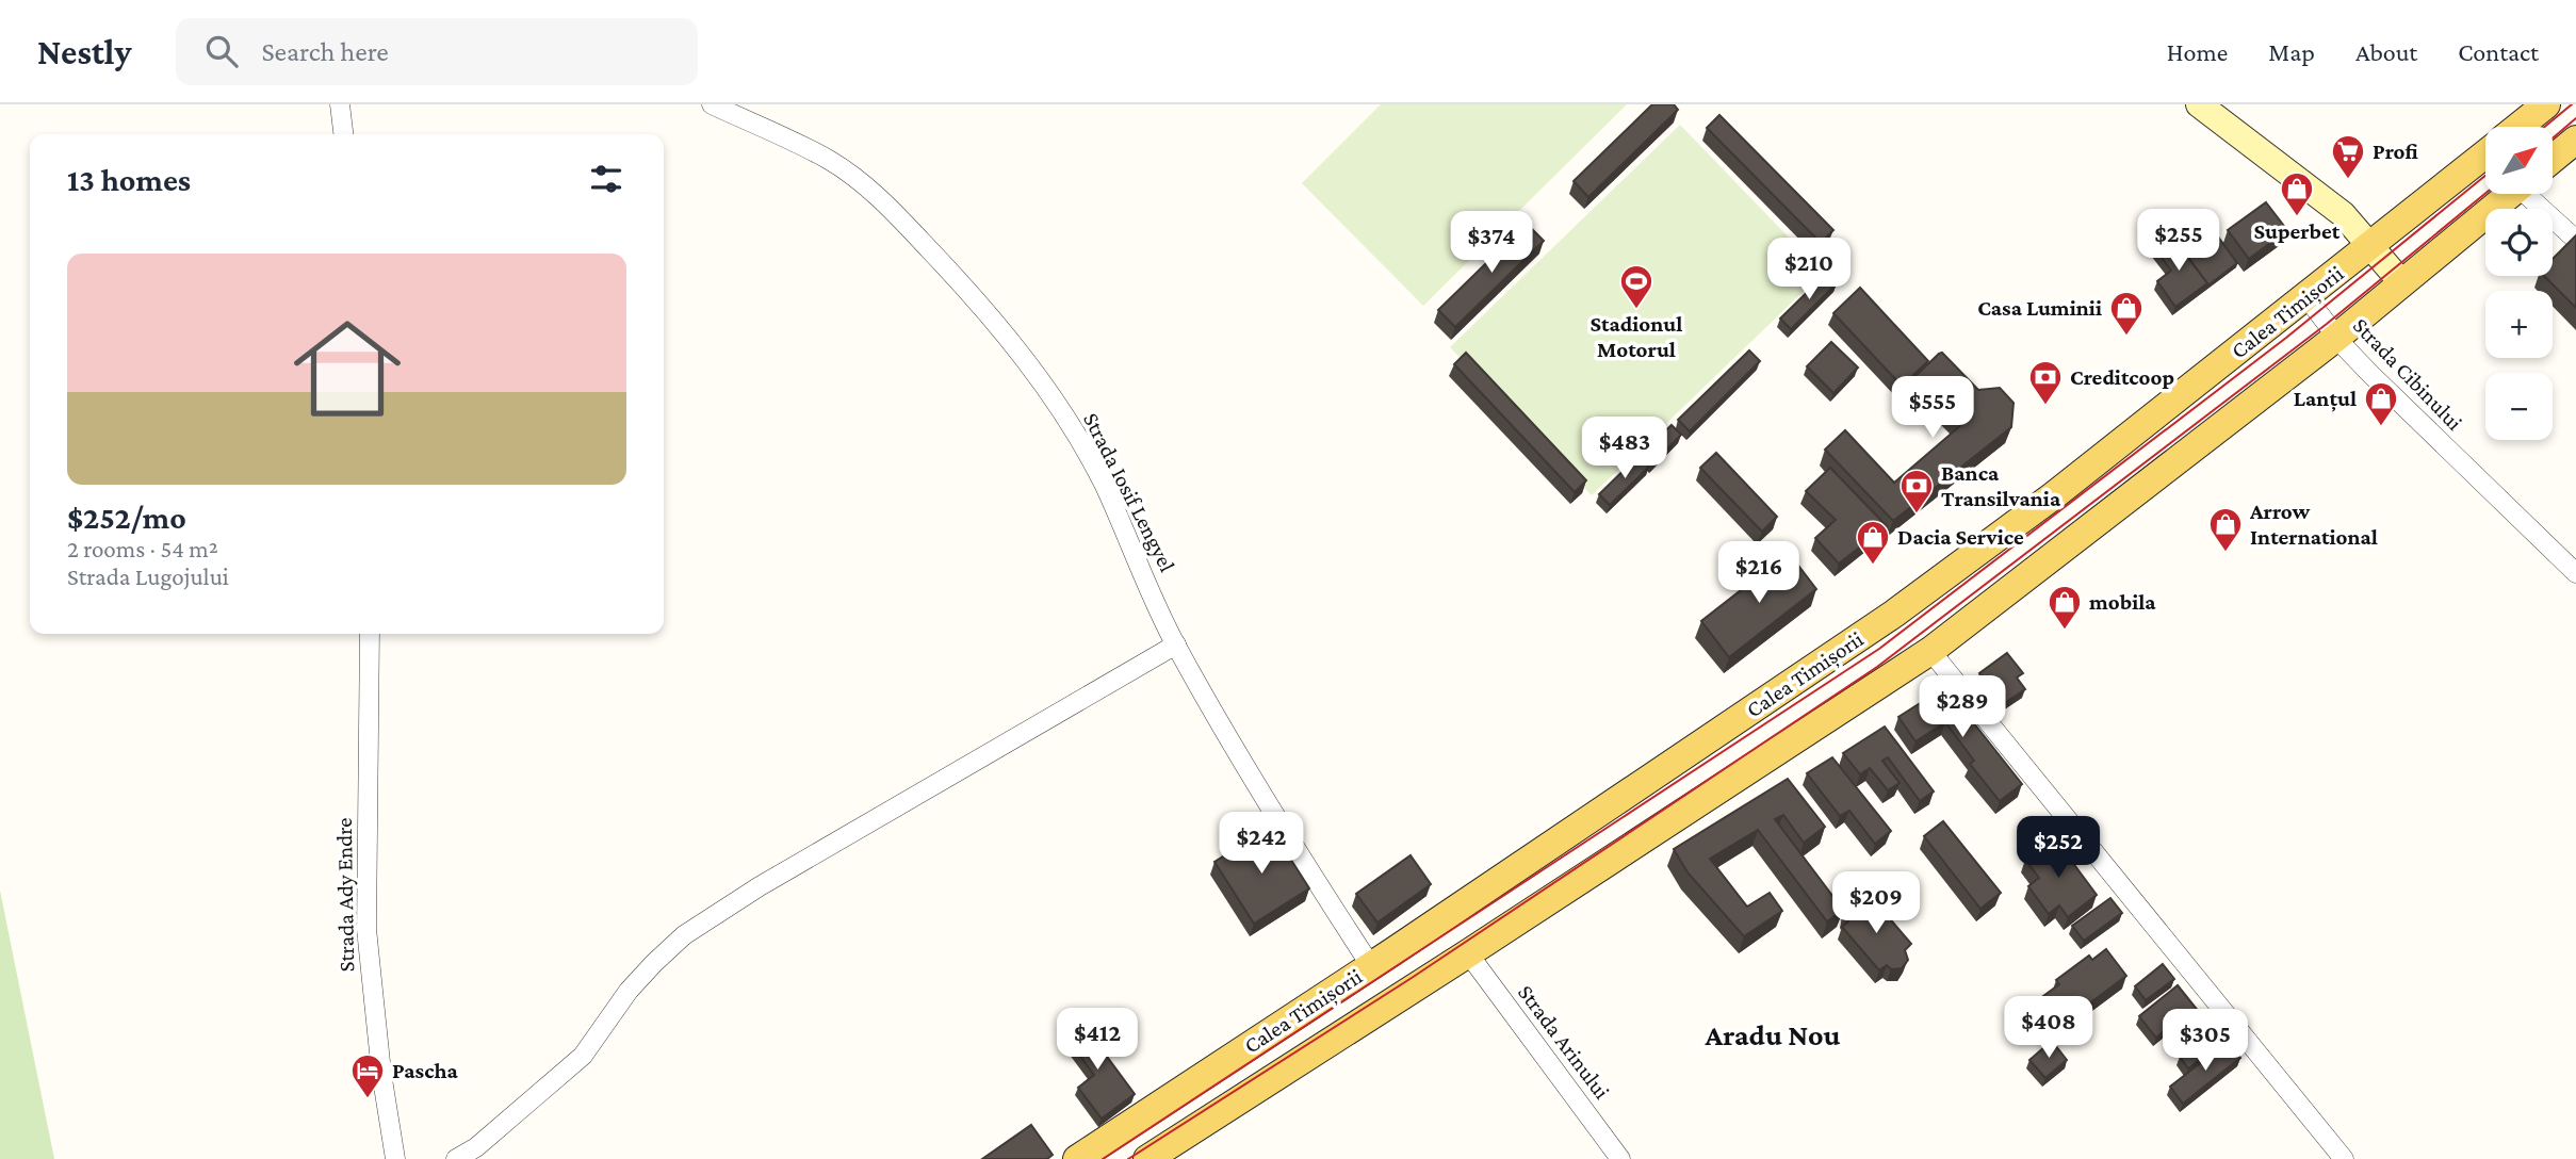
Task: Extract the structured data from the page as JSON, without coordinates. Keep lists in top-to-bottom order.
{
  "streets": {
    "main road": ["Calea Timișorii"],
    "street": [
      "Strada Cibinului",
      "Strada Iosif Lengyel",
      "Strada Ady Endre",
      "Strada Arinului"
    ]
  },
  "crossings": [
    ["Calea Timișorii", "Strada Cibinului"],
    ["Calea Timișorii", "Strada Iosif Lengyel"],
    ["Calea Timișorii", "Strada Arinului"]
  ],
  "districts": ["Aradu Nou"],
  "places": {
    "supermarket": ["Profi"],
    "shop": [
      "Superbet",
      "Casa Luminii",
      "Lanțul",
      "Arrow International",
      "Dacia Service",
      "mobila"
    ],
    "sports": ["Stadionul Motorul"],
    "bank": ["Creditcoop", "Banca Transilvania"],
    "hotel": ["Pascha"]
  },
  "north": "top right",
  "page": {
    "header": "Nestly",
    "search": "Search here",
    "nav": [
      "Home",
      "Map",
      "About",
      "Contact"
    ],
    "map_buttons": ["+", "−"],
    "heading": "13 homes",
    "price": [
      "$255",
      "$374",
      "$210",
      "$555",
      "$483",
      "$216",
      "$289",
      "$242",
      "$252",
      "$209",
      "$408",
      "$412",
      "$305"
    ],
    "list": [
      {
        "name": "$252/mo",
        "note": "2 rooms · 54 m² · Strada Lugojului"
      }
    ]
  }
}
